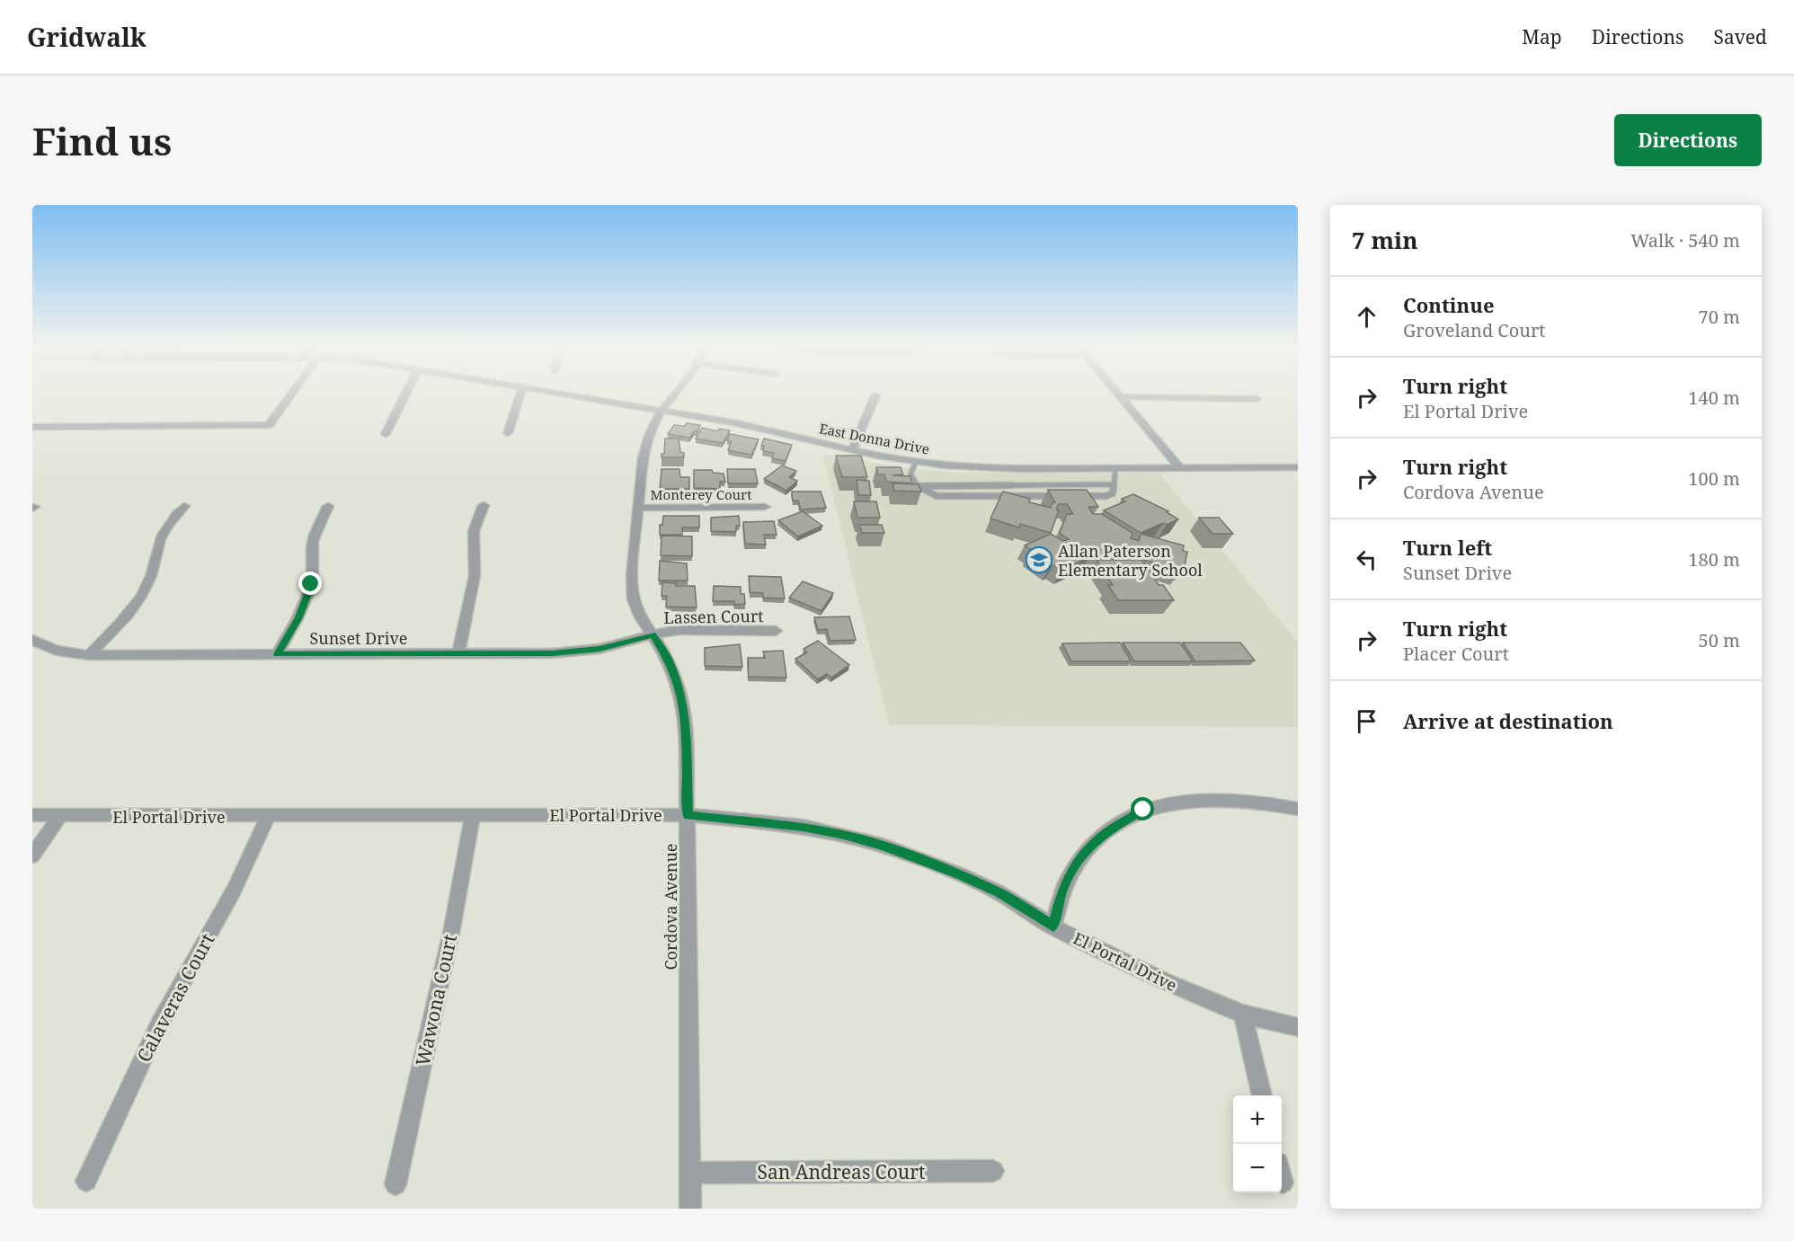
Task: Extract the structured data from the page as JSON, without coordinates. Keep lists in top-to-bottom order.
{
  "streets": {
    "street": [
      "East Donna Drive",
      "Monterey Court",
      "Lassen Court",
      "Sunset Drive",
      "El Portal Drive",
      "Cordova Avenue",
      "Calaveras Court",
      "Wawona Court",
      "San Andreas Court"
    ]
  },
  "crossings": [
    ["East Donna Drive", "Cordova Avenue"],
    ["Monterey Court", "Cordova Avenue"],
    ["Lassen Court", "Sunset Drive"],
    ["Lassen Court", "Cordova Avenue"],
    ["Sunset Drive", "Cordova Avenue"],
    ["El Portal Drive", "Cordova Avenue"],
    ["El Portal Drive", "Calaveras Court"],
    ["El Portal Drive", "Wawona Court"],
    ["Cordova Avenue", "San Andreas Court"]
  ],
  "places": {
    "school or university": ["Allan Paterson Elementary School"]
  },
  "page": {
    "header": "Gridwalk",
    "nav": ["Map", "Directions", "Saved"],
    "buttons": "Directions",
    "title": "Find us",
    "heading": ["7 min", "Walk · 540 m"],
    "list": [
      ["Continue", "Groveland Court", "70 m"],
      ["Turn right", "El Portal Drive", "140 m"],
      ["Turn right", "Cordova Avenue", "100 m"],
      ["Turn left", "Sunset Drive", "180 m"],
      ["Turn right", "Placer Court", "50 m"],
      "Arrive at destination"
    ],
    "map_buttons": ["+", "−"]
  }
}
